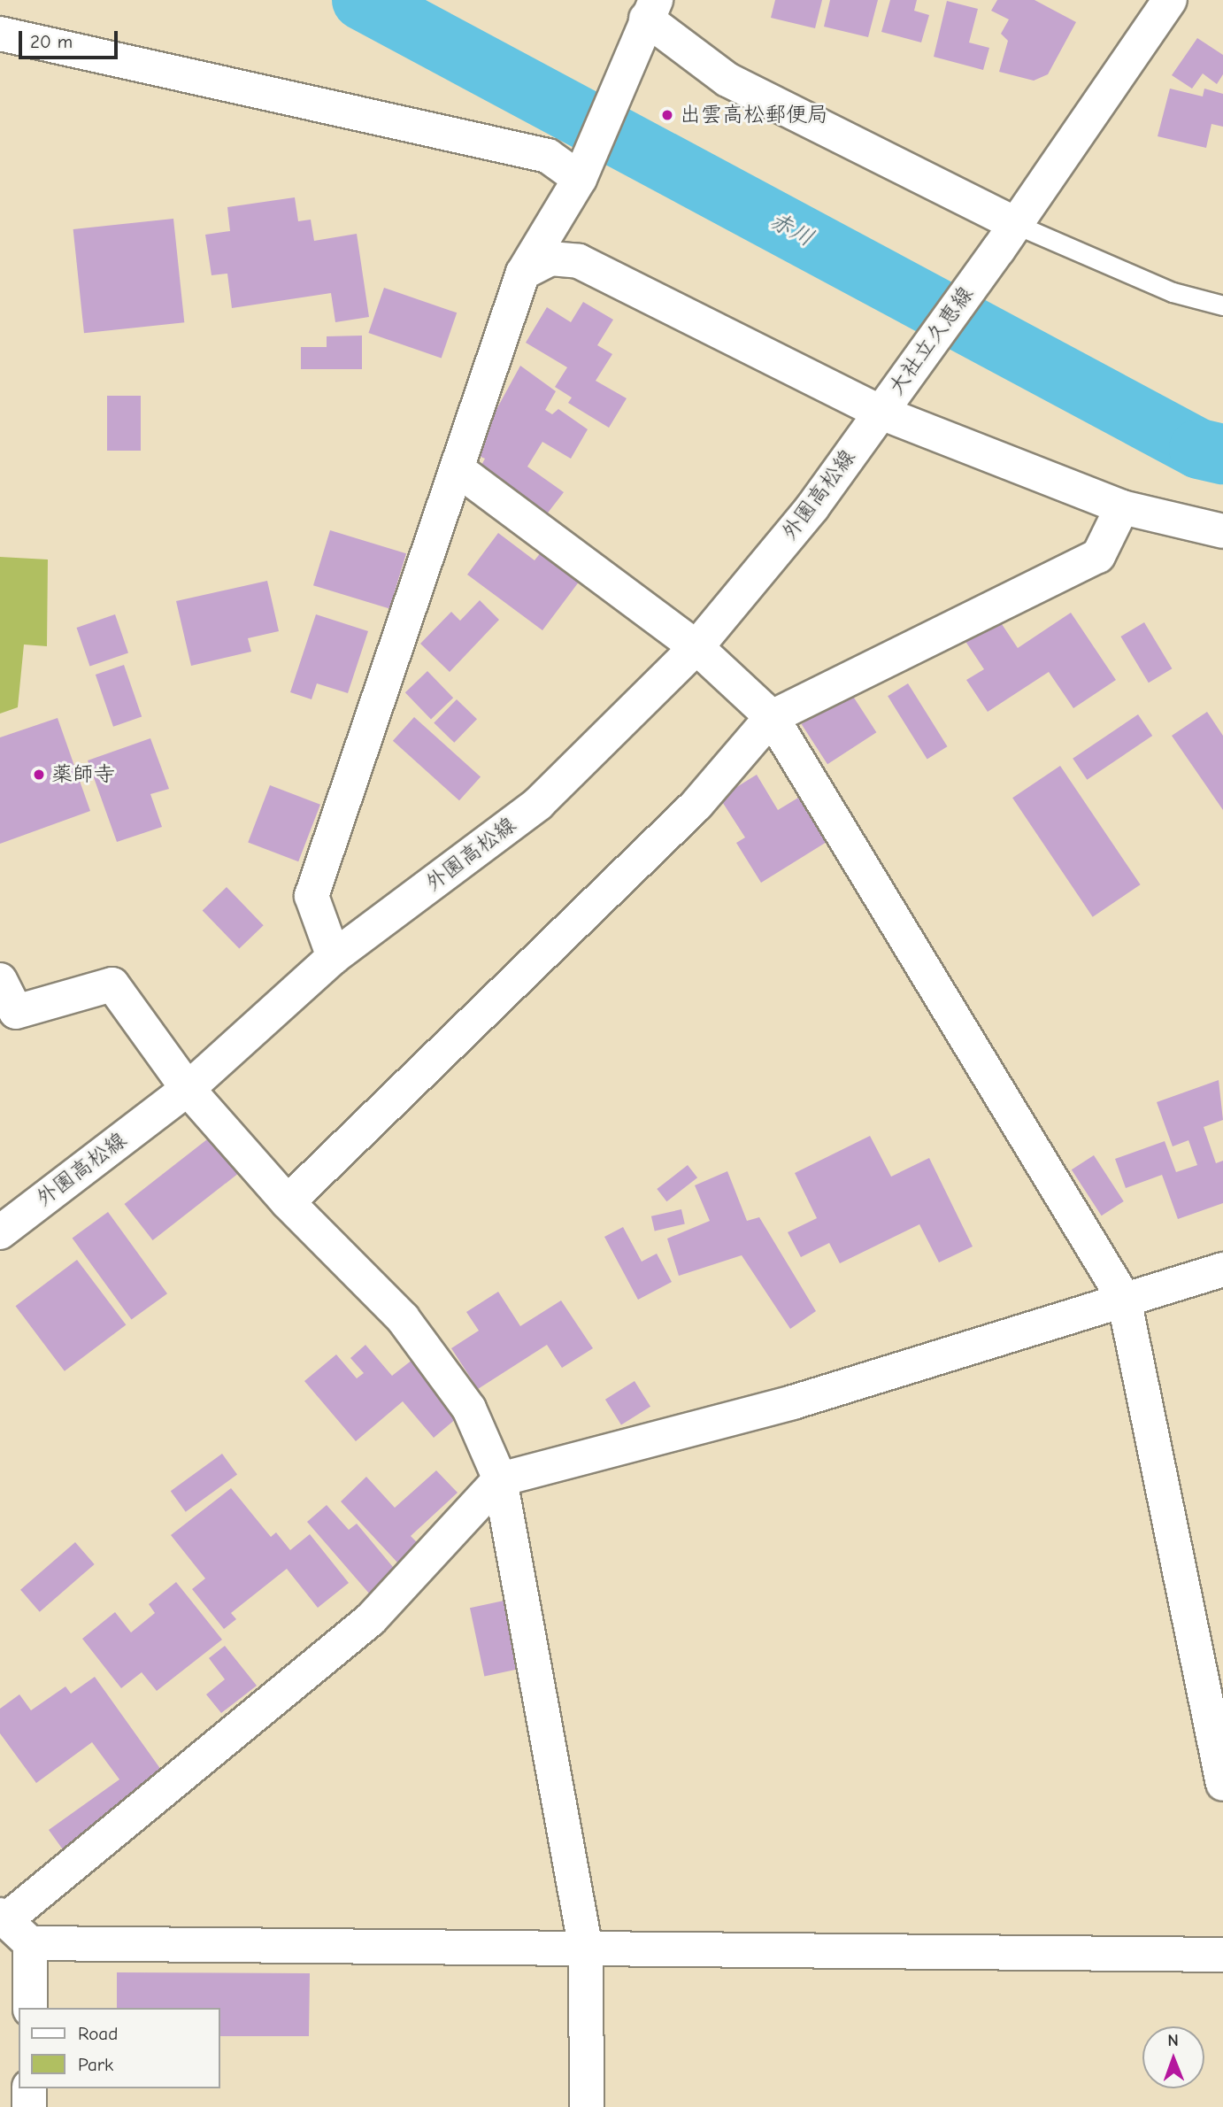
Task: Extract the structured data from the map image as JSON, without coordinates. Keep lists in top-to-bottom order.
{
  "streets": {
    "street": ["大社立久恵線", "外園高松線"]
  },
  "crossings": [
    ["大社立久恵線", "外園高松線"]
  ],
  "water": ["赤川"],
  "places": ["出雲高松郵便局", "薬師寺"],
  "legend": ["Road", "Park"],
  "scale_bar": "20 m",
  "north": "top"
}
